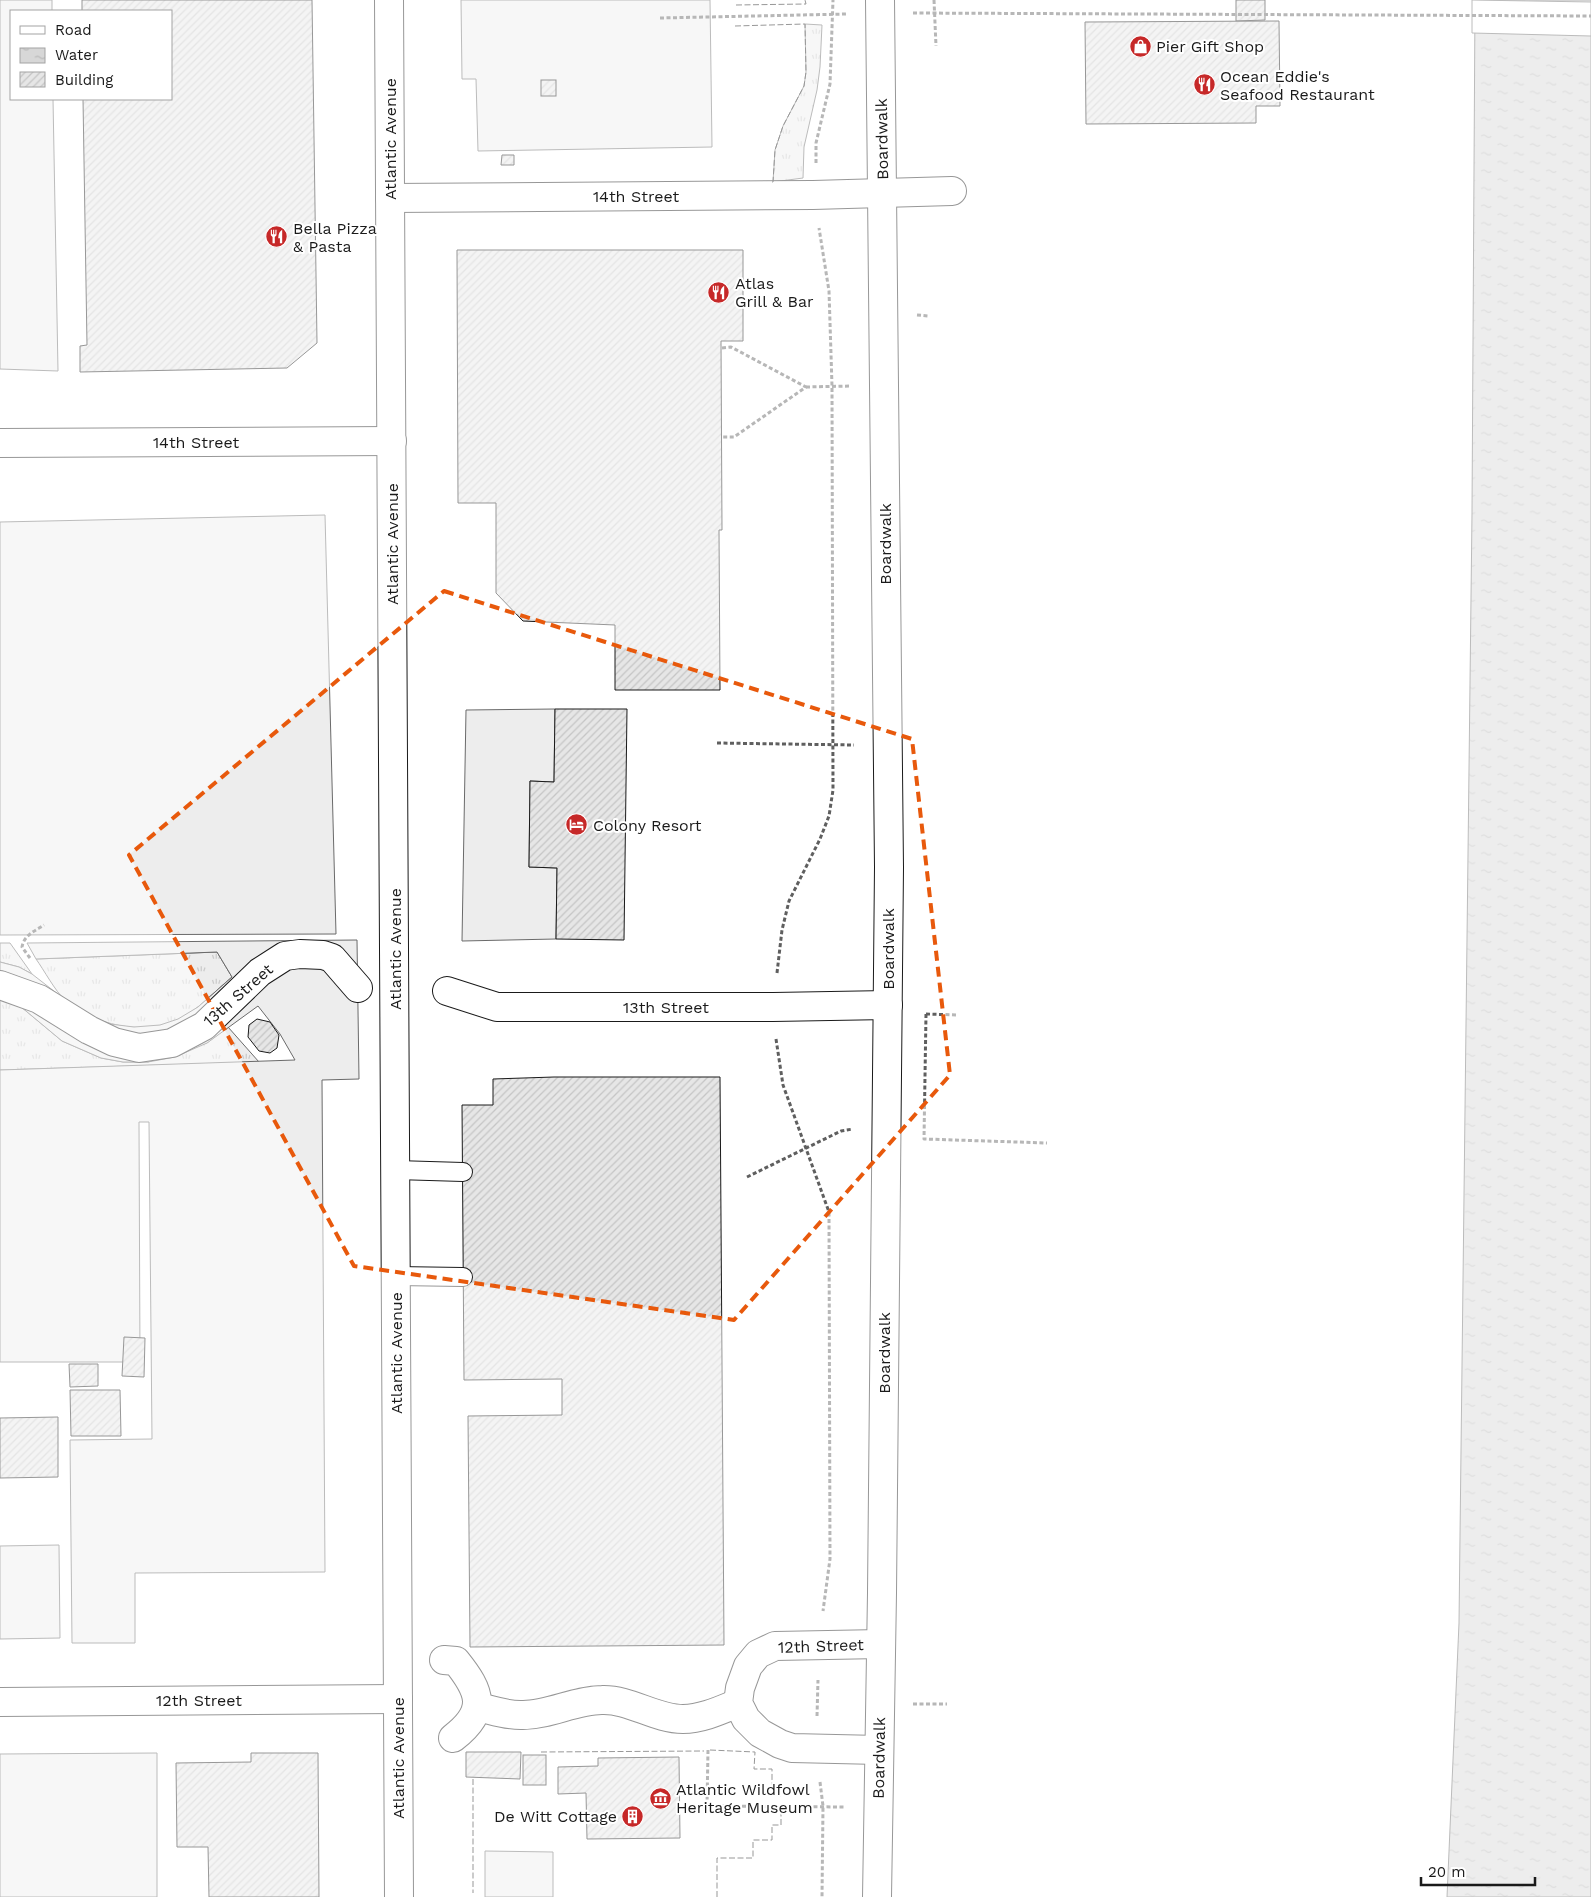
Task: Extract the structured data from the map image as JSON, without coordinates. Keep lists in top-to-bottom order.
{
  "streets": {
    "street": [
      "Atlantic Avenue",
      "Boardwalk",
      "14th Street",
      "13th Street",
      "12th Street"
    ]
  },
  "crossings": [
    ["Atlantic Avenue", "14th Street"],
    ["Atlantic Avenue", "12th Street"],
    ["Boardwalk", "14th Street"],
    ["Boardwalk", "13th Street"],
    ["Boardwalk", "12th Street"]
  ],
  "places": {
    "shop": ["Pier Gift Shop"],
    "restaurant": ["Ocean Eddie's Seafood Restaurant", "Bella Pizza & Pasta", "Atlas Grill & Bar"],
    "hotel": ["Colony Resort"],
    "museum": ["Atlantic Wildfowl Heritage Museum"],
    "building": ["De Witt Cottage"]
  },
  "legend": ["Road", "Water", "Building"],
  "scale_bar": "20 m"
}
